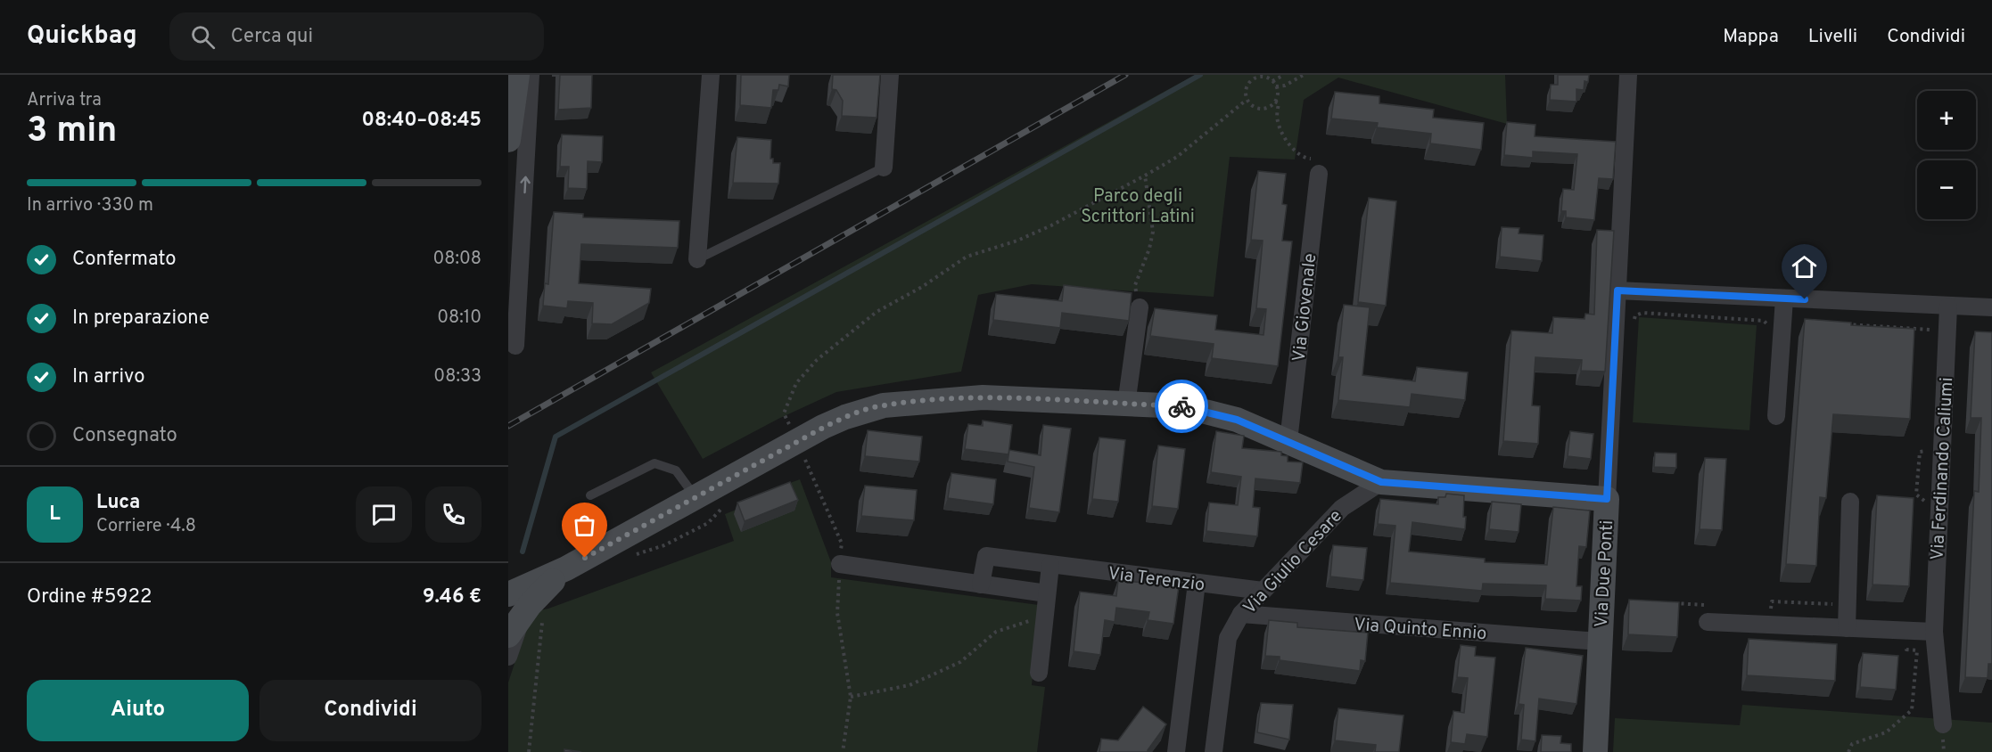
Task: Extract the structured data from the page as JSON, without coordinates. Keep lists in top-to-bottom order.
{
  "streets": {
    "street": [
      "Via Giovenale",
      "Via Ferdinando Caliumi",
      "Via Giulio Cesare",
      "Via Due Ponti",
      "Via Terenzio",
      "Via Quinto Ennio"
    ]
  },
  "crossings": [
    ["Via Giulio Cesare", "Via Terenzio"],
    ["Via Giulio Cesare", "Via Quinto Ennio"],
    ["Via Due Ponti", "Via Quinto Ennio"]
  ],
  "parks": ["Parco degli Scrittori Latini"],
  "page": {
    "header": "Quickbag",
    "search": "Cerca qui",
    "nav": ["Mappa", "Livelli", "Condividi"],
    "heading": ["3 min", "Arriva tra", "08:40–08:45"],
    "panel": [
      "Luca",
      "Corriere · 4.8",
      "Ordine #5922",
      "9.46 €"
    ],
    "map_buttons": ["+", "−"],
    "bar": "In arrivo · 330 m",
    "list": [
      ["Confermato", "08:08"],
      ["In preparazione", "08:10"],
      ["In arrivo", "08:33"],
      "Consegnato"
    ],
    "round": "L",
    "buttons": ["Aiuto", "Condividi"]
  }
}
